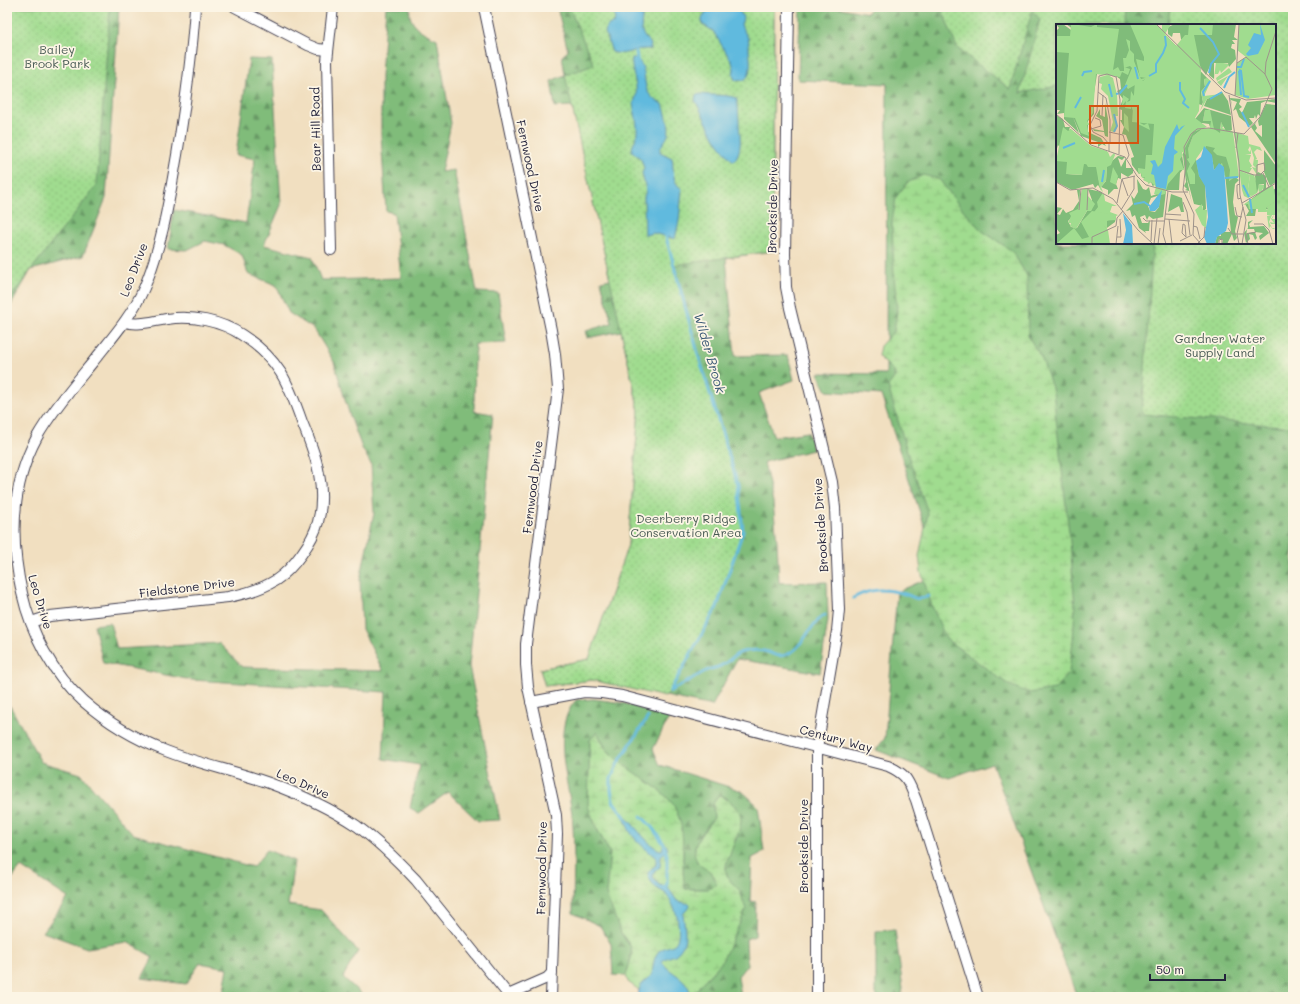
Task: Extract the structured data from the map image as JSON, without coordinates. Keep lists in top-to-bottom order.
{
  "streets": {
    "street": [
      "Bear Hill Road",
      "Fernwood Drive",
      "Brookside Drive",
      "Leo Drive",
      "Fieldstone Drive",
      "Century Way"
    ]
  },
  "crossings": [
    ["Fernwood Drive", "Century Way"],
    ["Brookside Drive", "Century Way"],
    ["Leo Drive", "Fieldstone Drive"]
  ],
  "water": ["Wilder Brook"],
  "parks": ["Bailey Brook Park", "Gardner Water Supply Land", "Deerberry Ridge Conservation Area"],
  "scale_bar": "50 m"
}
